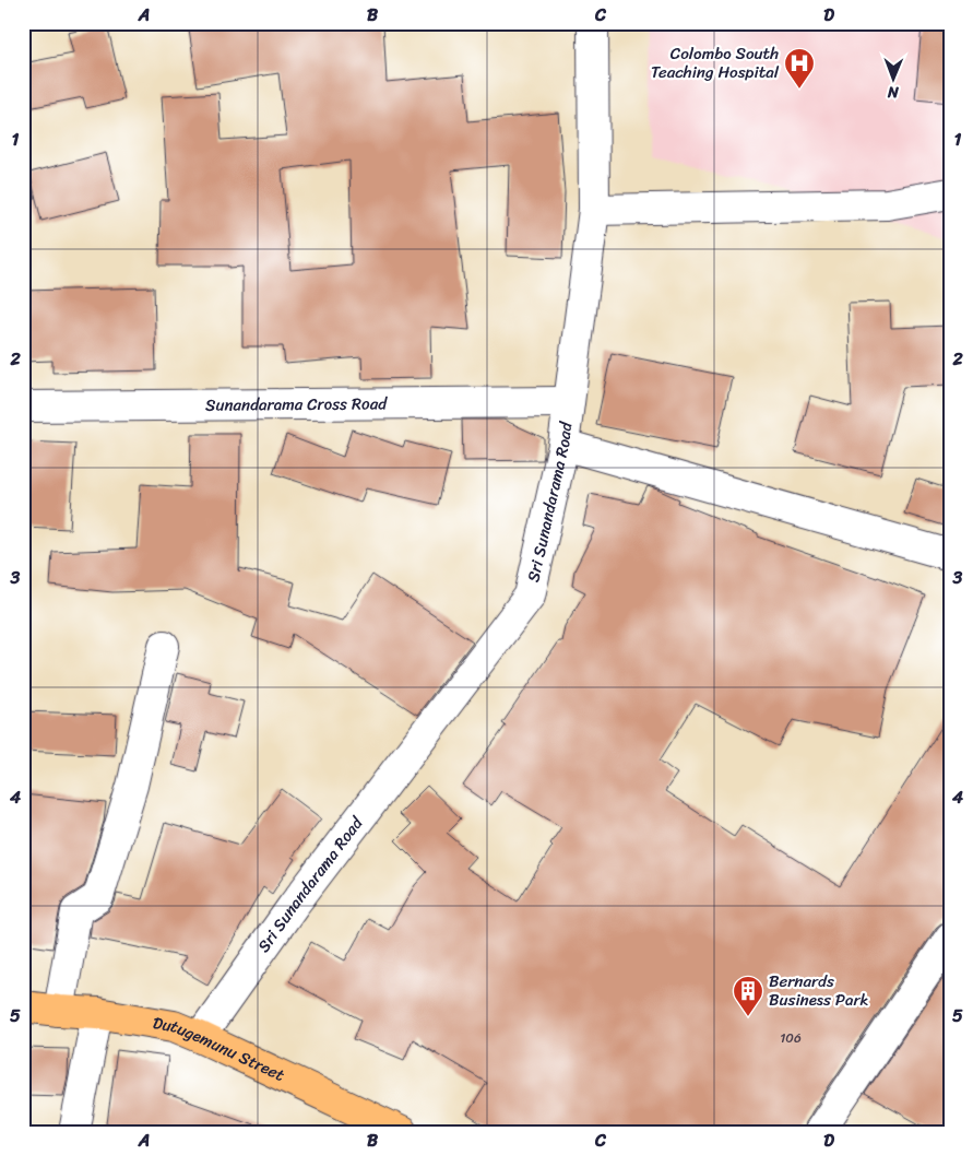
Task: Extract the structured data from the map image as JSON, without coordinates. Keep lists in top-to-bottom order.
{
  "streets": {
    "main road": ["Dutugemunu Street"],
    "street": ["Sunandarama Cross Road", "Sri Sunandarama Road"]
  },
  "crossings": [
    ["Sunandarama Cross Road", "Sri Sunandarama Road"],
    ["Sri Sunandarama Road", "Dutugemunu Street"]
  ],
  "places": {
    "hospital": ["Colombo South Teaching Hospital"],
    "building": ["Bernards Business Park"]
  },
  "house_numbers": ["106"],
  "north": "bottom",
  "grid": {
    "columns": [
      "A",
      "B",
      "C",
      "D"
    ],
    "rows": [
      "1",
      "2",
      "3",
      "4",
      "5"
    ]
  }
}
